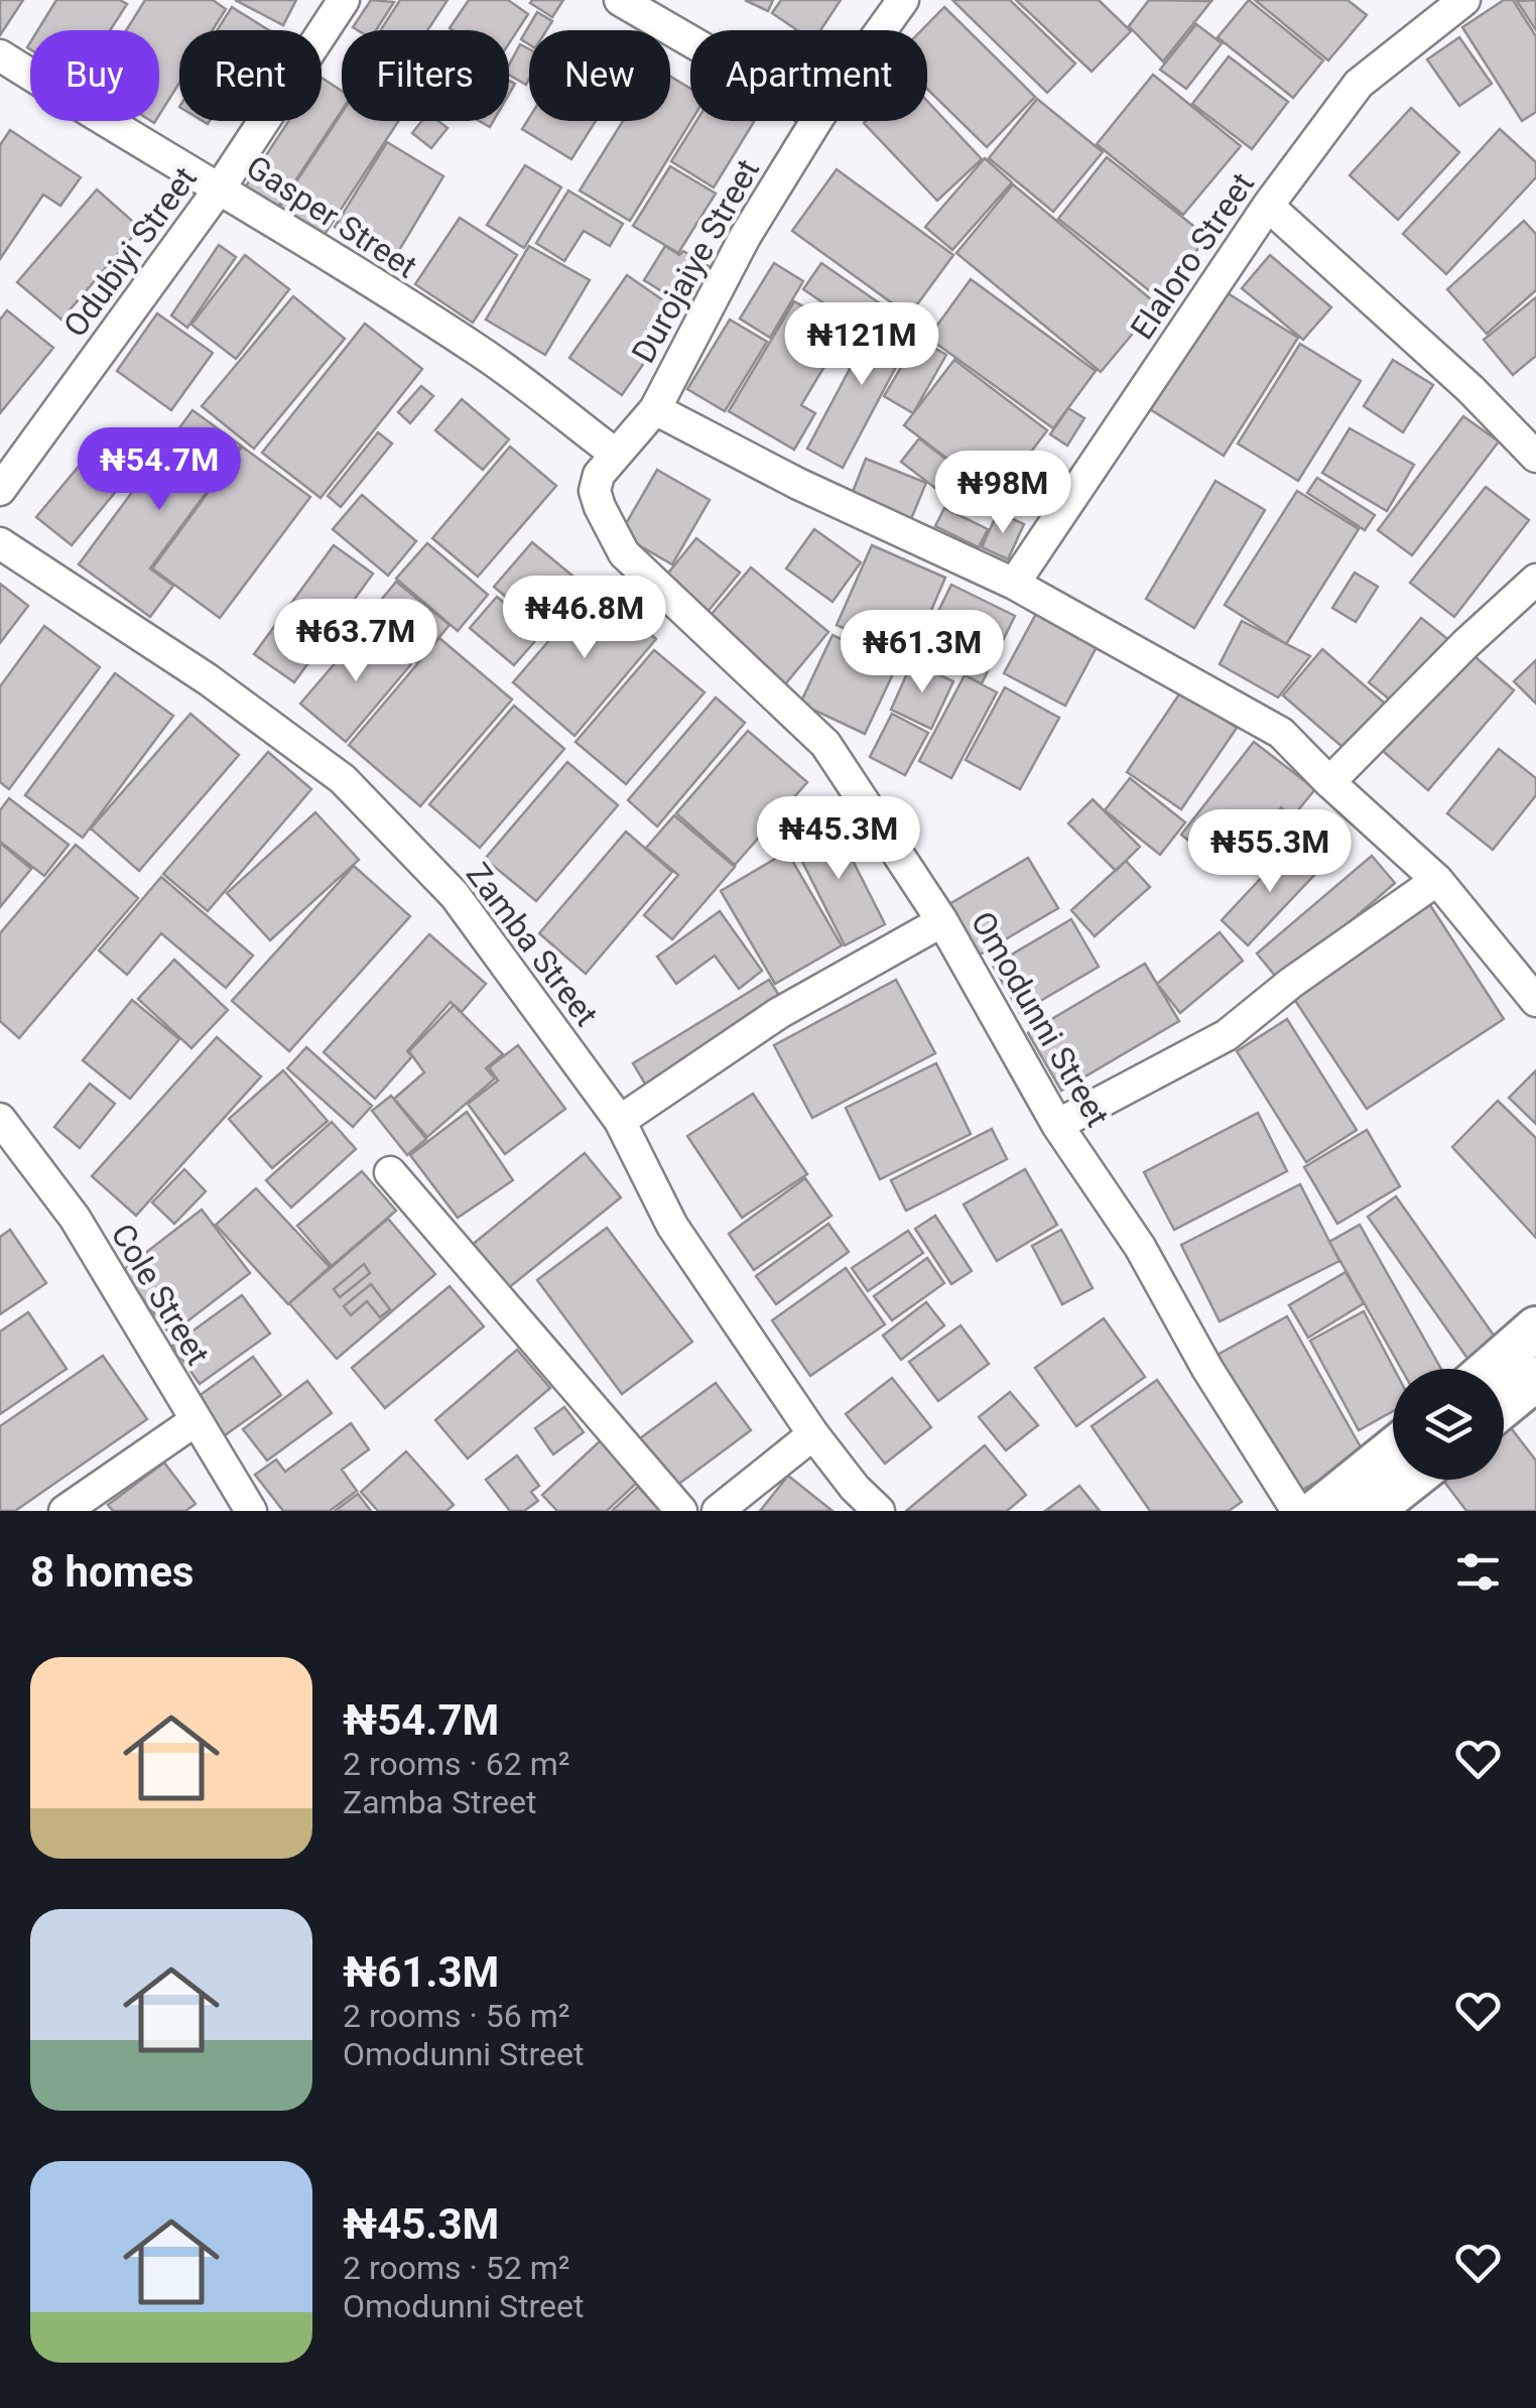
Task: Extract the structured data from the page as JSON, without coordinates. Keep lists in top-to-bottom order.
{
  "streets": {
    "street": [
      "Gasper Street",
      "Odubiyi Street",
      "Elaloro Street",
      "Durojaiye Street",
      "Zamba Street",
      "Omodunni Street",
      "Cole Street"
    ]
  },
  "crossings": [
    ["Gasper Street", "Odubiyi Street"],
    ["Gasper Street", "Durojaiye Street"],
    ["Gasper Street", "Omodunni Street"],
    ["Durojaiye Street", "Omodunni Street"]
  ],
  "page": {
    "chip": [
      "Buy",
      "Rent",
      "Filters",
      "New",
      "Apartment"
    ],
    "price": [
      "₦121M",
      "₦54.7M",
      "₦98M",
      "₦46.8M",
      "₦63.7M",
      "₦61.3M",
      "₦45.3M",
      "₦55.3M"
    ],
    "heading": "8 homes",
    "list": [
      {
        "name": "₦54.7M",
        "note": "2 rooms · 62 m² · Zamba Street"
      },
      {
        "name": "₦61.3M",
        "note": "2 rooms · 56 m² · Omodunni Street"
      },
      {
        "name": "₦45.3M",
        "note": "2 rooms · 52 m² · Omodunni Street"
      }
    ]
  }
}
